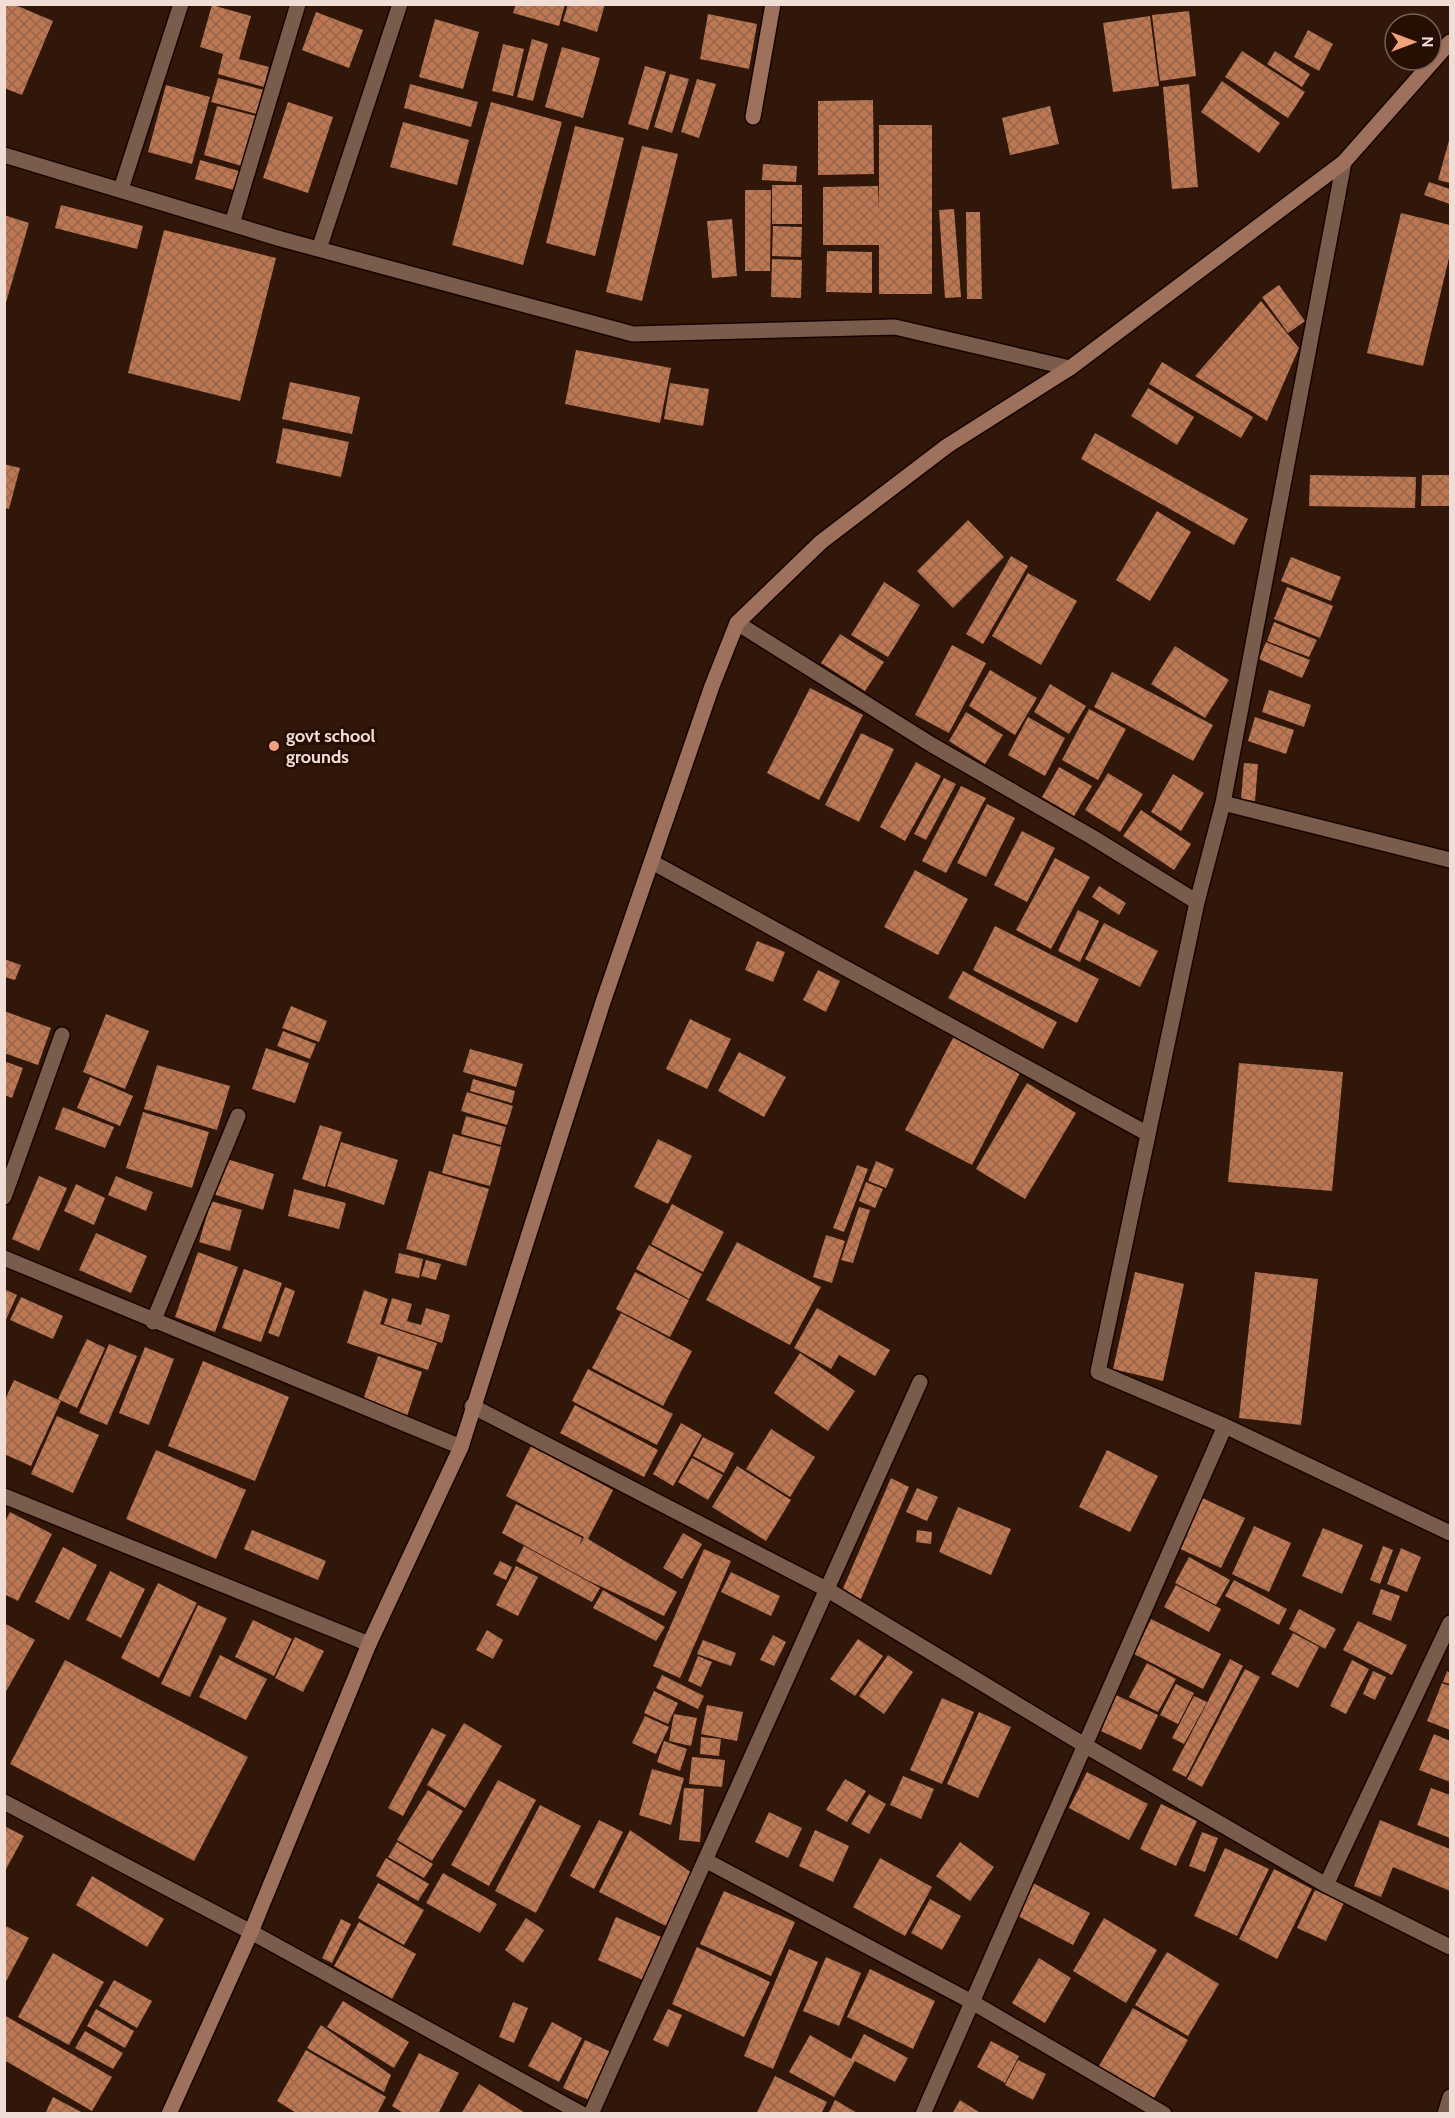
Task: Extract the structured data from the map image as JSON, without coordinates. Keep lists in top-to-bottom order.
{
  "places": ["govt school grounds"],
  "north": "right"
}
